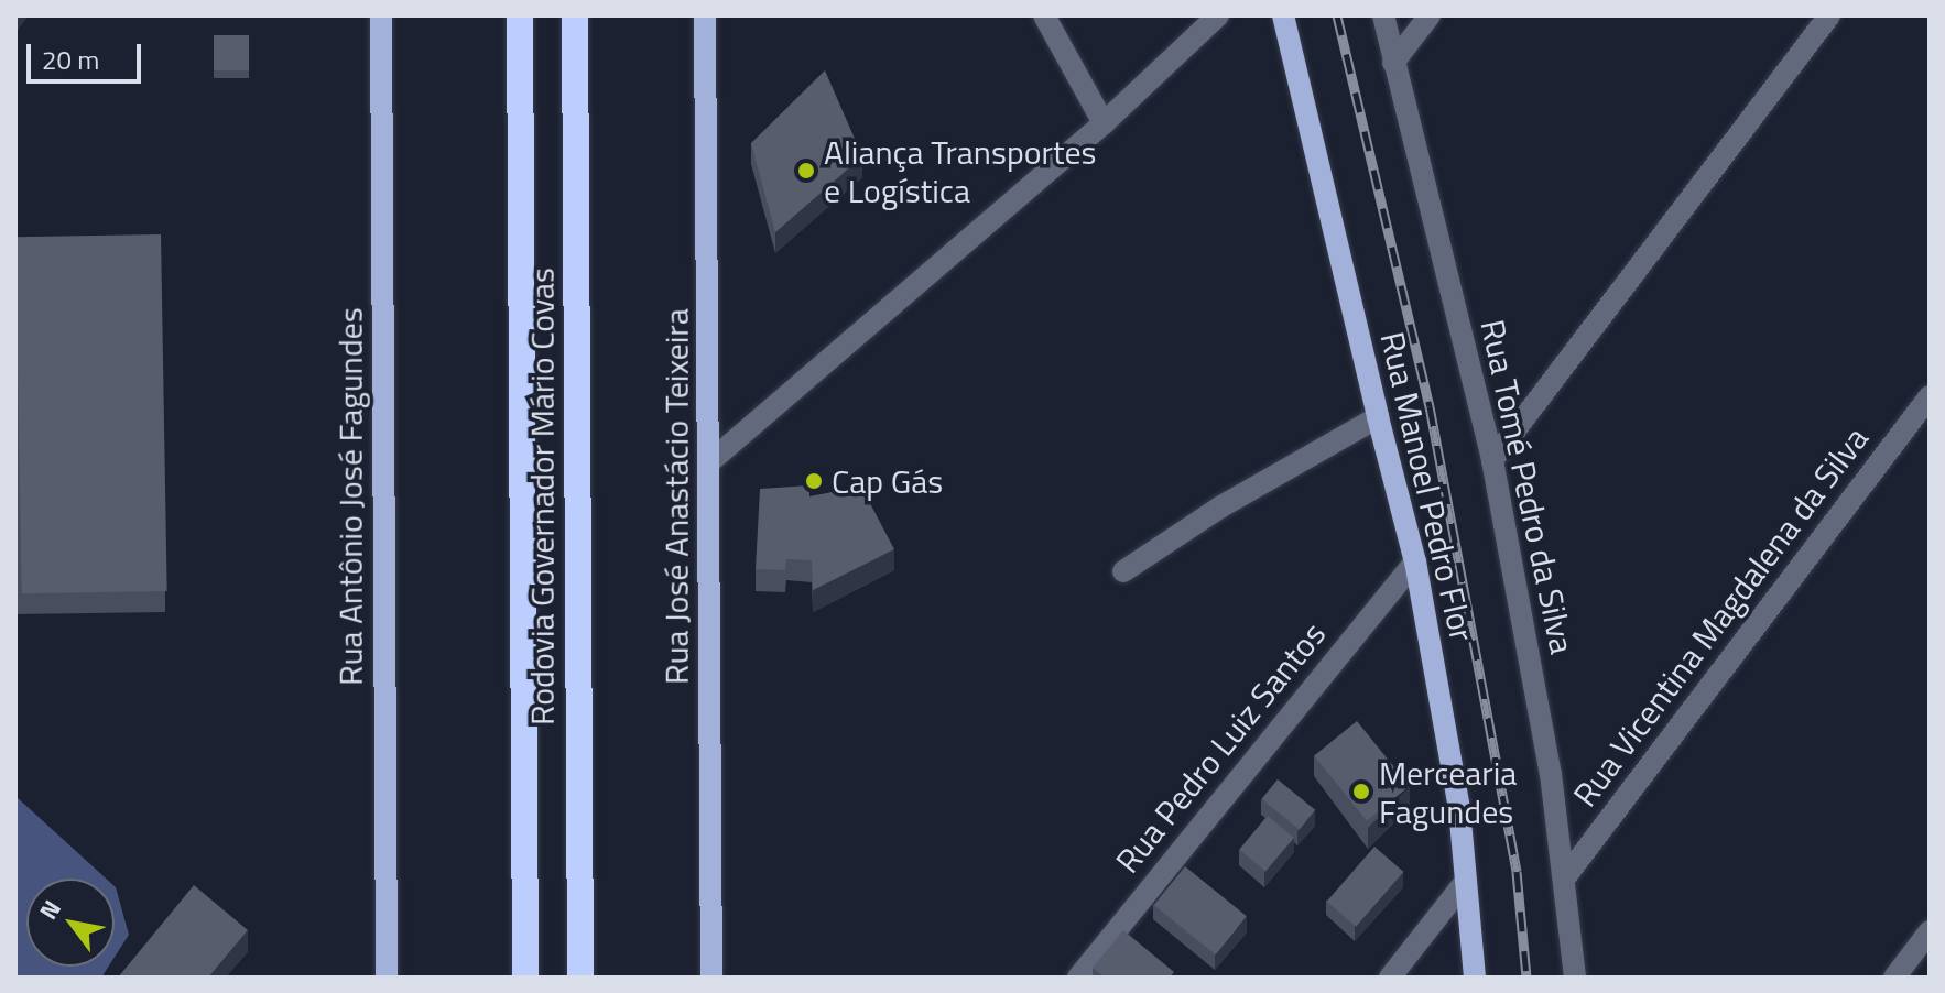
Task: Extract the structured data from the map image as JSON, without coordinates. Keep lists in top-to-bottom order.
{
  "streets": {
    "highway": ["Rodovia Governador Mário Covas"],
    "main road": ["Rua Manoel Pedro Flor", "Rua Antônio José Fagundes", "Rua José Anastácio Teixeira"],
    "street": ["Rua Tomé Pedro da Silva", "Rua Vicentina Magdalena da Silva", "Rua Pedro Luiz Santos"]
  },
  "crossings": [
    ["Rua Manoel Pedro Flor", "Rua Pedro Luiz Santos"],
    ["Rua Tomé Pedro da Silva", "Rua Vicentina Magdalena da Silva"]
  ],
  "places": ["Aliança Transportes e Logística", "Cap Gás", "Mercearia Fagundes"],
  "scale_bar": "20 m",
  "north": "top left"
}
